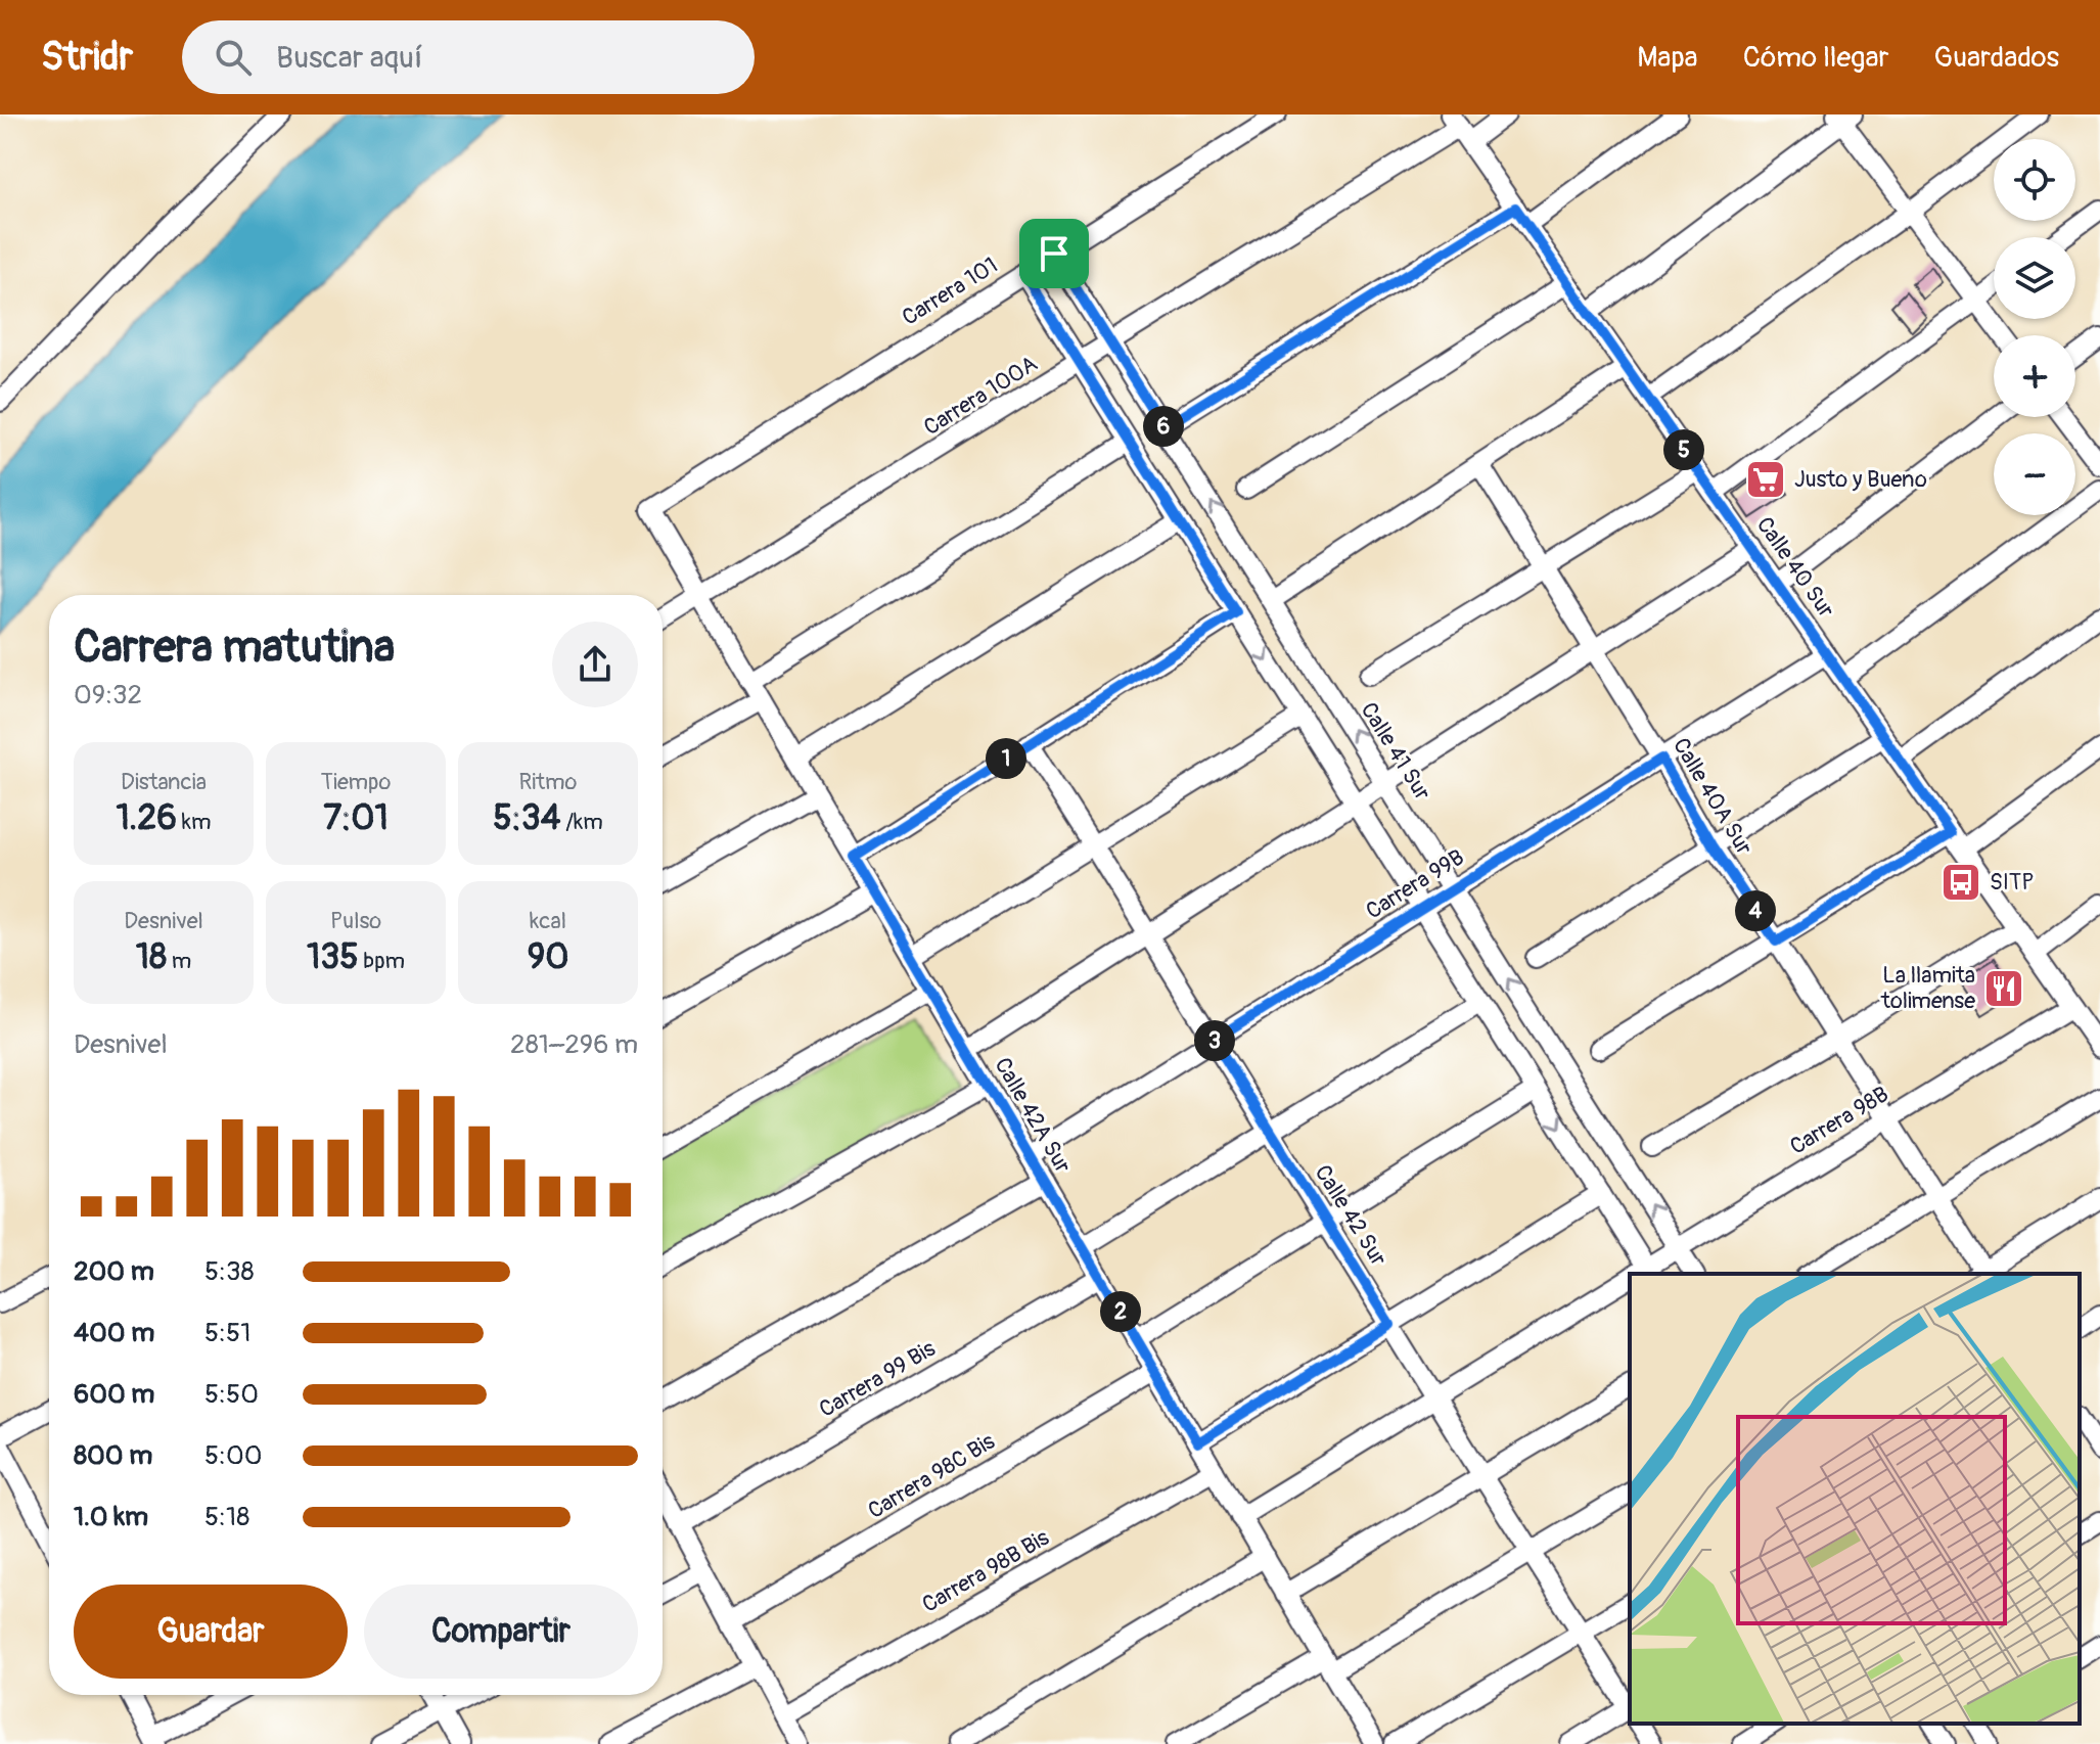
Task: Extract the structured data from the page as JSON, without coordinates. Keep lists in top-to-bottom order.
{
  "streets": {
    "street": [
      "Carrera 101",
      "Carrera 100A",
      "Calle 40 Sur",
      "Calle 41 Sur",
      "Calle 40A Sur",
      "Carrera 99B",
      "Calle 42A Sur",
      "Carrera 98B",
      "Calle 42 Sur",
      "Carrera 99 Bis",
      "Carrera 98C Bis",
      "Carrera 98B Bis"
    ]
  },
  "crossings": [
    ["Carrera 101", "Calle 41 Sur"],
    ["Carrera 101", "Calle 42A Sur"],
    ["Carrera 100A", "Calle 40 Sur"],
    ["Carrera 100A", "Calle 41 Sur"],
    ["Carrera 100A", "Calle 42A Sur"],
    ["Calle 40 Sur", "Carrera 99B"],
    ["Calle 40 Sur", "Carrera 98B"],
    ["Calle 41 Sur", "Carrera 99B"],
    ["Calle 41 Sur", "Carrera 98B"],
    ["Calle 40A Sur", "Carrera 99B"],
    ["Calle 40A Sur", "Carrera 98B"],
    ["Carrera 99B", "Calle 42A Sur"],
    ["Carrera 99B", "Calle 42 Sur"],
    ["Calle 42A Sur", "Carrera 98B"],
    ["Calle 42A Sur", "Carrera 99 Bis"],
    ["Calle 42A Sur", "Carrera 98C Bis"],
    ["Calle 42A Sur", "Carrera 98B Bis"],
    ["Carrera 98B", "Calle 42 Sur"]
  ],
  "places": {
    "supermarket": ["Justo y Bueno"],
    "bus stop": ["SITP"],
    "restaurant": ["La llamita tolimense"]
  },
  "page": {
    "header": "Stridr",
    "search": "Buscar aquí",
    "nav": ["Mapa", "Cómo llegar", "Guardados"],
    "map_buttons": ["+", "−"],
    "pins": [
      "6",
      "5",
      "1",
      "4",
      "3",
      "2"
    ],
    "heading": ["Carrera matutina", "09:32"],
    "stats": [
      ["Distancia", "1.26 km"],
      ["Tiempo", "7:01"],
      ["Ritmo", "5:34 /km"],
      ["Desnivel", "18 m"],
      ["Pulso", "135 bpm"],
      ["kcal", "90"]
    ],
    "chart": ["Desnivel", "281–296 m"],
    "list": [
      {
        "name": "200 m",
        "note": "5:38"
      },
      {
        "name": "400 m",
        "note": "5:51"
      },
      {
        "name": "600 m",
        "note": "5:50"
      },
      {
        "name": "800 m",
        "note": "5:00"
      },
      {
        "name": "1.0 km",
        "note": "5:18"
      }
    ],
    "buttons": ["Guardar", "Compartir"]
  }
}
